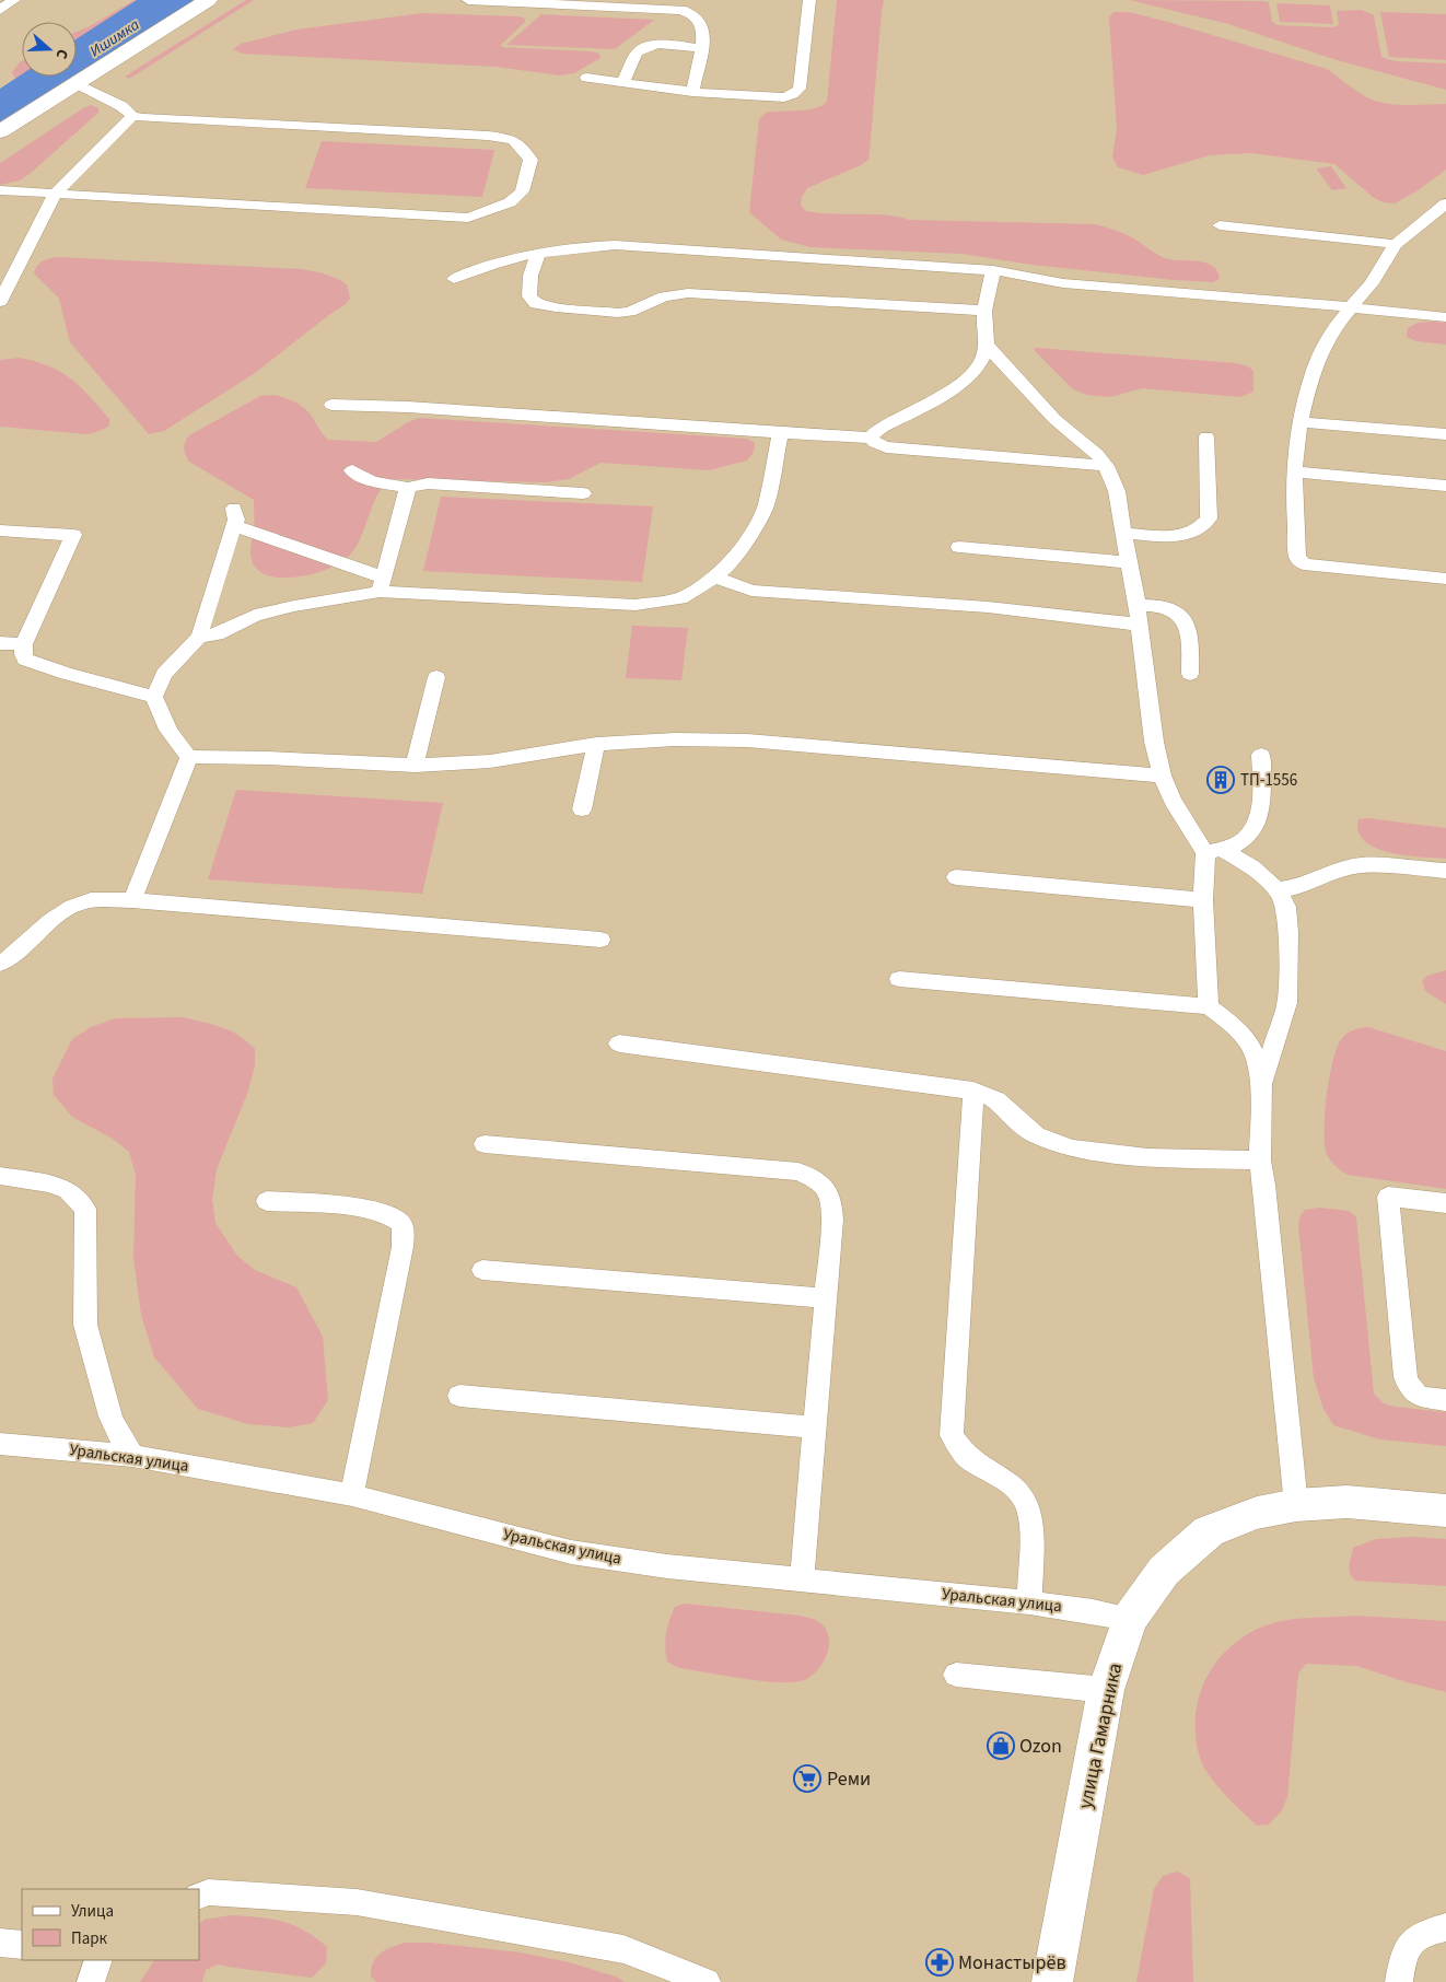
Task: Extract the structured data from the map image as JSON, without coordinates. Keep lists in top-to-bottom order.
{
  "streets": {
    "street": ["улица Гамарника"],
    "lane": ["Уральская улица"]
  },
  "crossings": [
    ["Уральская улица", "улица Гамарника"]
  ],
  "water": ["Ишимка"],
  "places": {
    "building": ["ТП-1556"],
    "shop": ["Ozon"],
    "supermarket": ["Реми"],
    "pharmacy": ["Монастырёв"]
  },
  "legend": ["Улица", "Парк"],
  "north": "right"
}
